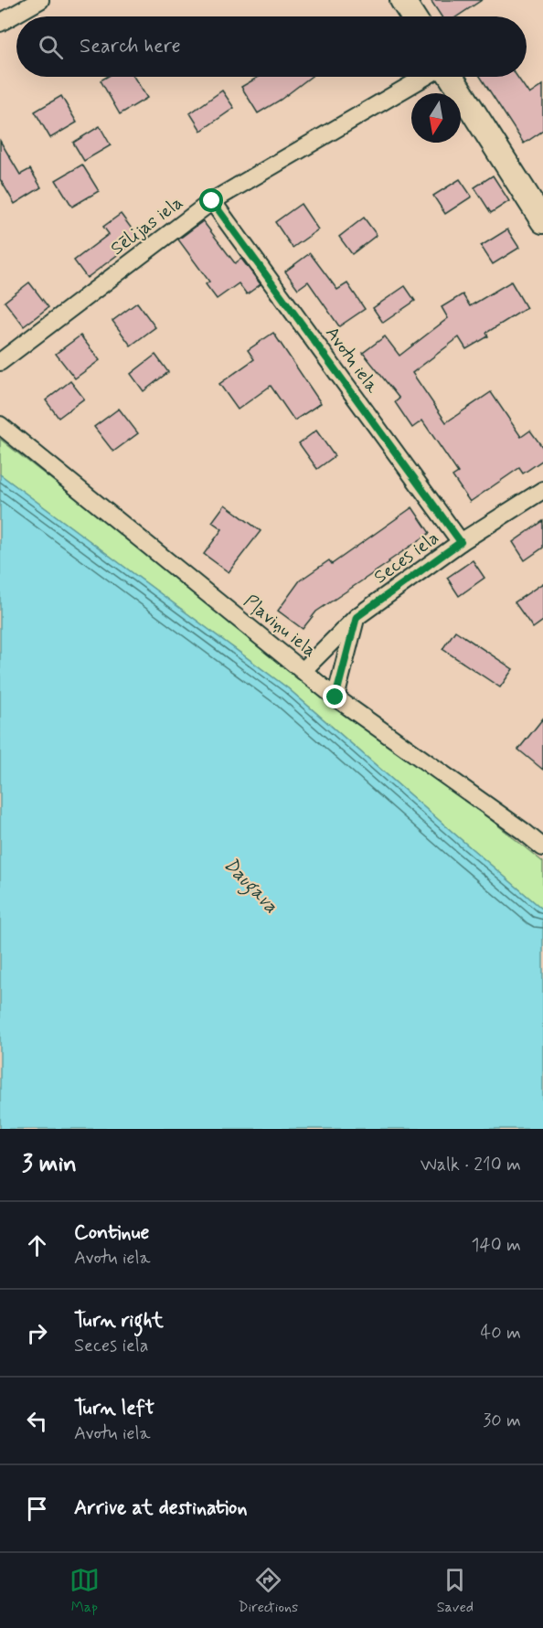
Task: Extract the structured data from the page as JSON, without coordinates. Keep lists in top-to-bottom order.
{
  "streets": {
    "street": [
      "Sēlijas iela",
      "Avotu iela",
      "Seces iela",
      "Pļaviņu iela"
    ]
  },
  "crossings": [
    ["Sēlijas iela", "Avotu iela"],
    ["Avotu iela", "Seces iela"],
    ["Seces iela", "Pļaviņu iela"]
  ],
  "water": ["Daugava"],
  "north": "bottom",
  "page": {
    "search": "Search here",
    "heading": ["3 min", "Walk · 210 m"],
    "list": [
      ["Continue", "Avotu iela", "140 m"],
      ["Turn right", "Seces iela", "40 m"],
      ["Turn left", "Avotu iela", "30 m"],
      "Arrive at destination"
    ],
    "nav": ["Map", "Directions", "Saved"]
  }
}
